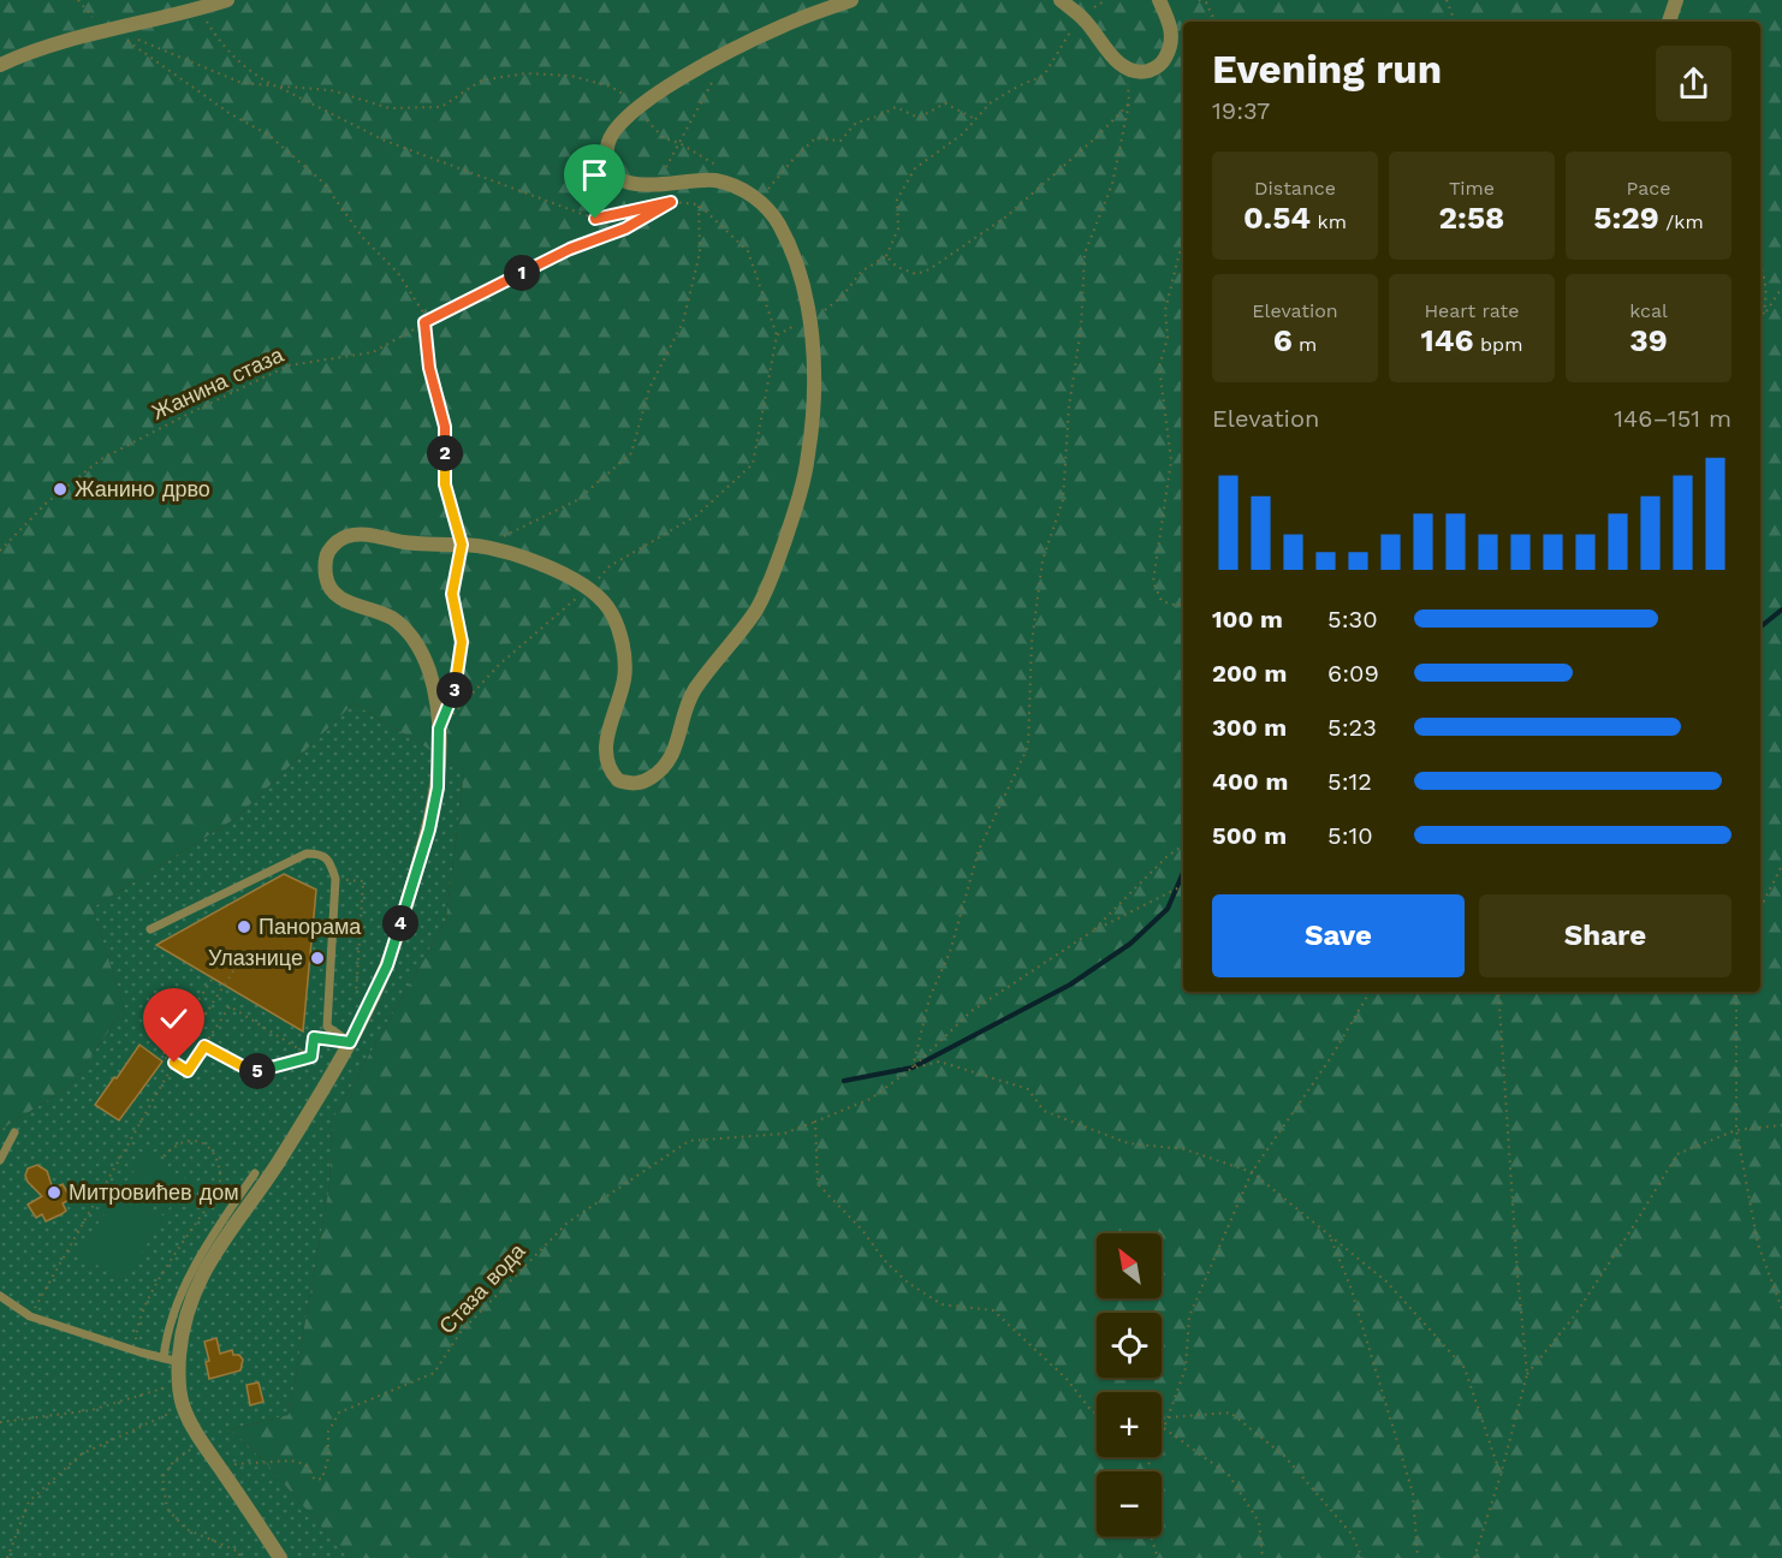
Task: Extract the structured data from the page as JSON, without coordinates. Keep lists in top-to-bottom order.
{
  "streets": {
    "path": ["Жанина стаза", "Стаза вода"]
  },
  "places": [
    "Жанино дрво",
    "Панорама",
    "Улазнице",
    "Митровићев дом"
  ],
  "north": "top left",
  "page": {
    "heading": ["Evening run", "19:37"],
    "stats": [
      ["Distance", "0.54 km"],
      ["Time", "2:58"],
      ["Pace", "5:29 /km"],
      ["Elevation", "6 m"],
      ["Heart rate", "146 bpm"],
      ["kcal", "39"]
    ],
    "pins": [
      "1",
      "2",
      "3",
      "4",
      "5"
    ],
    "chart": ["Elevation", "146–151 m"],
    "list": [
      {
        "name": "100 m",
        "note": "5:30"
      },
      {
        "name": "200 m",
        "note": "6:09"
      },
      {
        "name": "300 m",
        "note": "5:23"
      },
      {
        "name": "400 m",
        "note": "5:12"
      },
      {
        "name": "500 m",
        "note": "5:10"
      }
    ],
    "buttons": ["Save", "Share"],
    "map_buttons": ["+", "−"]
  }
}
